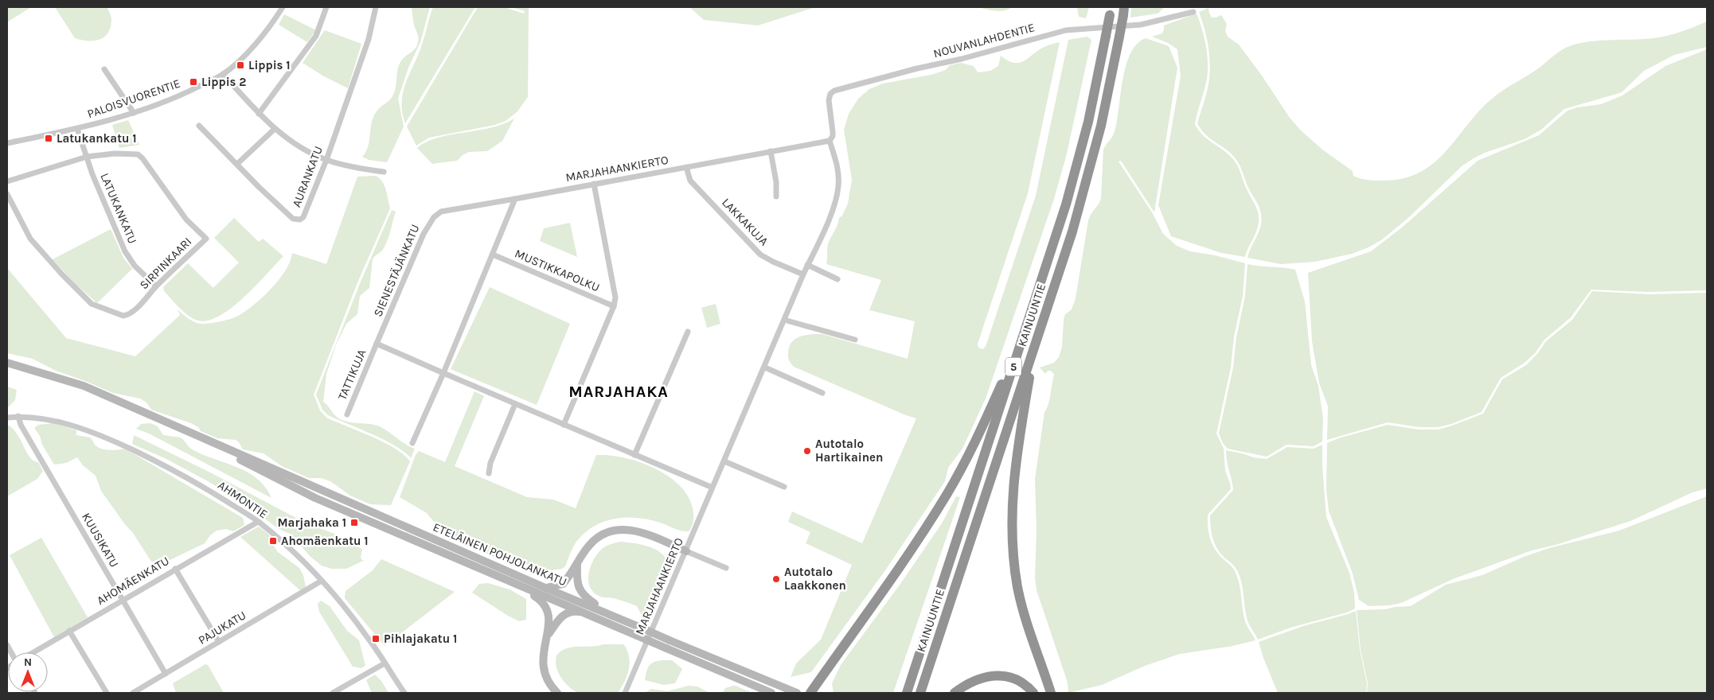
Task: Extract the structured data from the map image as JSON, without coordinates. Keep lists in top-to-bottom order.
{
  "streets": {
    "highway": ["KAINUUNTIE", "5"],
    "main road": ["ETELÄINEN POHJOLANKATU"],
    "street": [
      "NOUVANLAHDENTIE",
      "PALOISVUORENTIE",
      "MARJAHAANKIERTO",
      "AURANKATU",
      "LATUKANKATU",
      "LAKKAKUJA",
      "SIRPINKAARI",
      "SIENESTÄJÄNKATU",
      "MUSTIKKAPOLKU",
      "TATTIKUJA",
      "AHMONTIE",
      "KUUSIKATU",
      "AHOMÄENKATU",
      "PAJUKATU"
    ]
  },
  "crossings": [
    ["NOUVANLAHDENTIE", "MARJAHAANKIERTO"],
    ["PALOISVUORENTIE", "LATUKANKATU"],
    ["MARJAHAANKIERTO", "LAKKAKUJA"],
    ["MARJAHAANKIERTO", "SIENESTÄJÄNKATU"],
    ["LATUKANKATU", "SIRPINKAARI"],
    ["SIENESTÄJÄNKATU", "TATTIKUJA"],
    ["AHMONTIE", "KUUSIKATU"],
    ["AHMONTIE", "AHOMÄENKATU"],
    ["AHMONTIE", "PAJUKATU"],
    ["KUUSIKATU", "AHOMÄENKATU"],
    ["KUUSIKATU", "PAJUKATU"]
  ],
  "districts": ["MARJAHAKA"],
  "places": {
    "transit": [
      "Lippis 1",
      "Lippis 2",
      "Latukankatu 1",
      "Marjahaka 1",
      "Ahomäenkatu 1",
      "Pihlajakatu 1"
    ],
    "other": ["Autotalo Hartikainen", "Autotalo Laakkonen"]
  },
  "north": "top"
}
